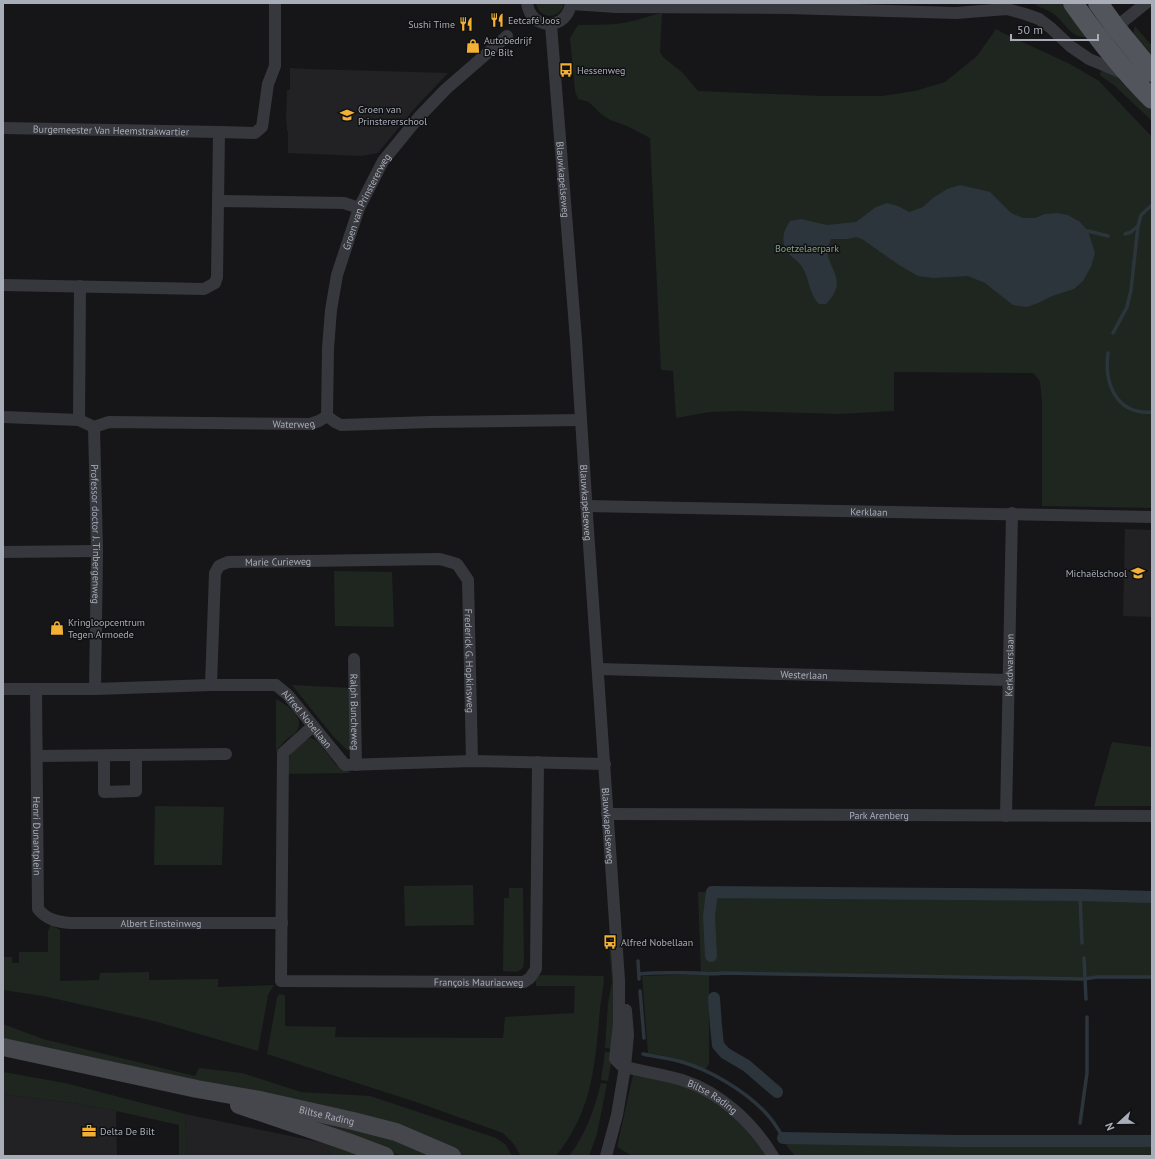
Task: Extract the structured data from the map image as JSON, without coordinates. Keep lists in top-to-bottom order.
{
  "streets": {
    "main road": ["Biltse Rading"],
    "street": [
      "Burgemeester Van Heemstrakwartier",
      "Blauwkapelseweg",
      "Groen van Prinstererweg",
      "Waterweg",
      "Kerklaan",
      "Professor doctor J. Tinbergenweg",
      "Marie Curieweg",
      "Frederick G. Hopkinsweg",
      "Kerkdwarslaan",
      "Westerlaan",
      "Ralph Buncheweg",
      "Alfred Nobellaan",
      "Park Arenberg",
      "Henri Dunantplein",
      "Albert Einsteinweg",
      "François Mauriacweg"
    ]
  },
  "crossings": [
    ["Blauwkapelseweg", "Waterweg"],
    ["Blauwkapelseweg", "Kerklaan"],
    ["Blauwkapelseweg", "Westerlaan"],
    ["Blauwkapelseweg", "Alfred Nobellaan"],
    ["Blauwkapelseweg", "Park Arenberg"],
    ["Blauwkapelseweg", "Biltse Rading"],
    ["Groen van Prinstererweg", "Waterweg"],
    ["Waterweg", "Professor doctor J. Tinbergenweg"],
    ["Kerklaan", "Kerkdwarslaan"],
    ["Professor doctor J. Tinbergenweg", "Alfred Nobellaan"],
    ["Marie Curieweg", "Frederick G. Hopkinsweg"],
    ["Marie Curieweg", "Alfred Nobellaan"],
    ["Frederick G. Hopkinsweg", "Alfred Nobellaan"],
    ["Kerkdwarslaan", "Westerlaan"],
    ["Kerkdwarslaan", "Park Arenberg"],
    ["Ralph Buncheweg", "Alfred Nobellaan"],
    ["Alfred Nobellaan", "Henri Dunantplein"],
    ["Alfred Nobellaan", "François Mauriacweg"],
    ["Henri Dunantplein", "Albert Einsteinweg"],
    ["Albert Einsteinweg", "François Mauriacweg"]
  ],
  "parks": ["Boetzelaerpark"],
  "places": {
    "restaurant": ["Eetcafé Joos", "Sushi Time"],
    "shop": ["Autobedrijf De Bilt", "Kringloopcentrum Tegen Armoede"],
    "bus stop": ["Hessenweg", "Alfred Nobellaan"],
    "school or university": ["Groen van Prinstererschool", "Michaëlschool"],
    "office": ["Delta De Bilt"]
  },
  "scale_bar": "50 m",
  "north": "left"
}
